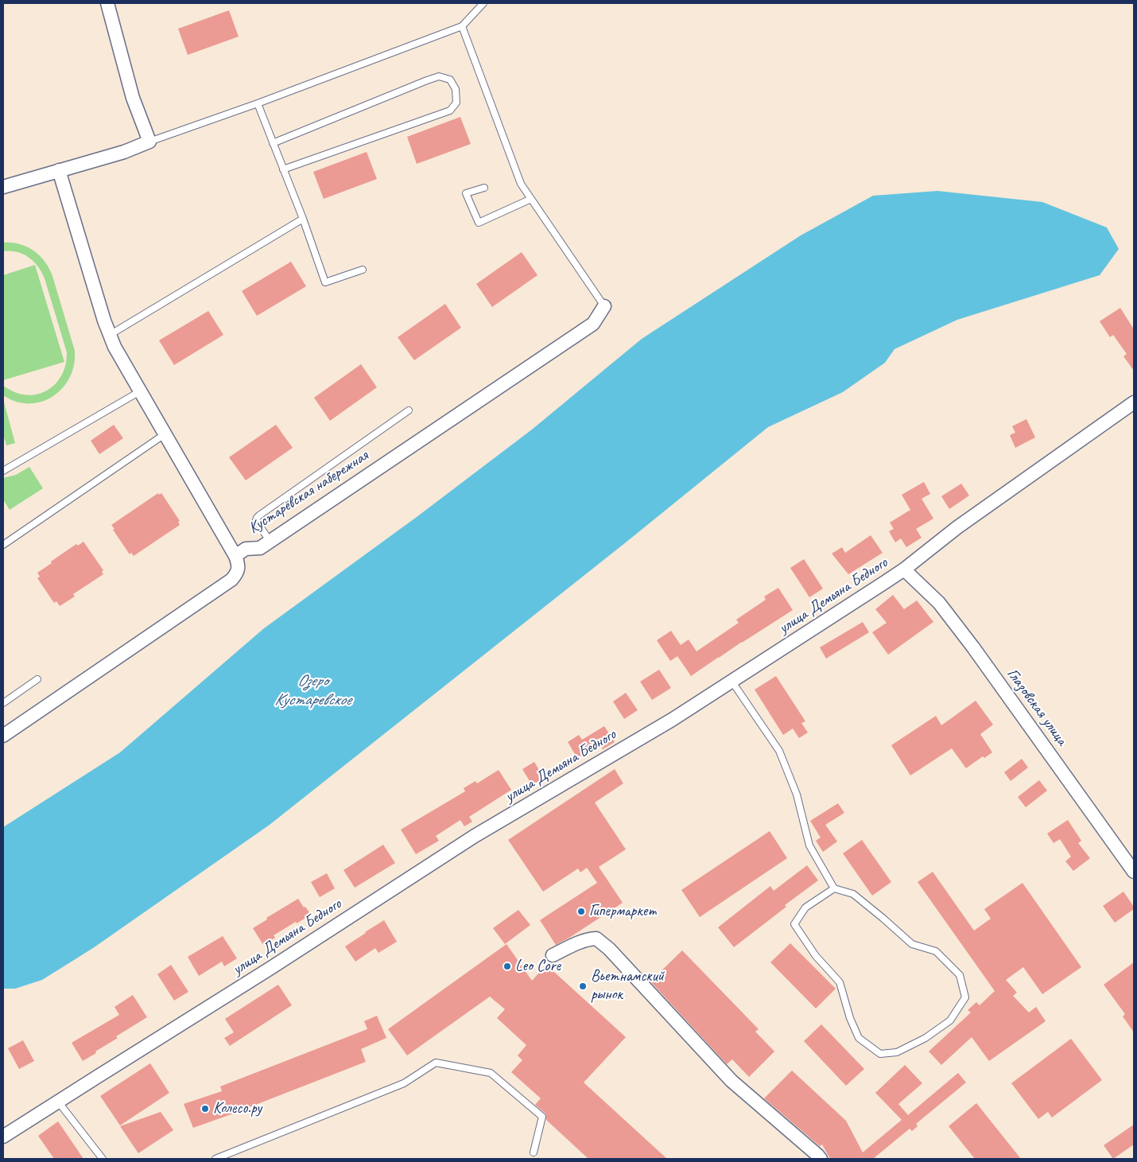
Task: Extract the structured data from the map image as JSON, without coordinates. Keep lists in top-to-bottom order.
{
  "streets": {
    "street": ["Кустарёвская набережная", "улица Демьяна Бедного", "Глазовская улица"]
  },
  "crossings": [
    ["улица Демьяна Бедного", "Глазовская улица"]
  ],
  "water": ["Озеро Кустаревское"],
  "places": [
    "Гипермаркет",
    "Leo Core",
    "Вьетнамский рынок",
    "Колесо.ру"
  ]
}
